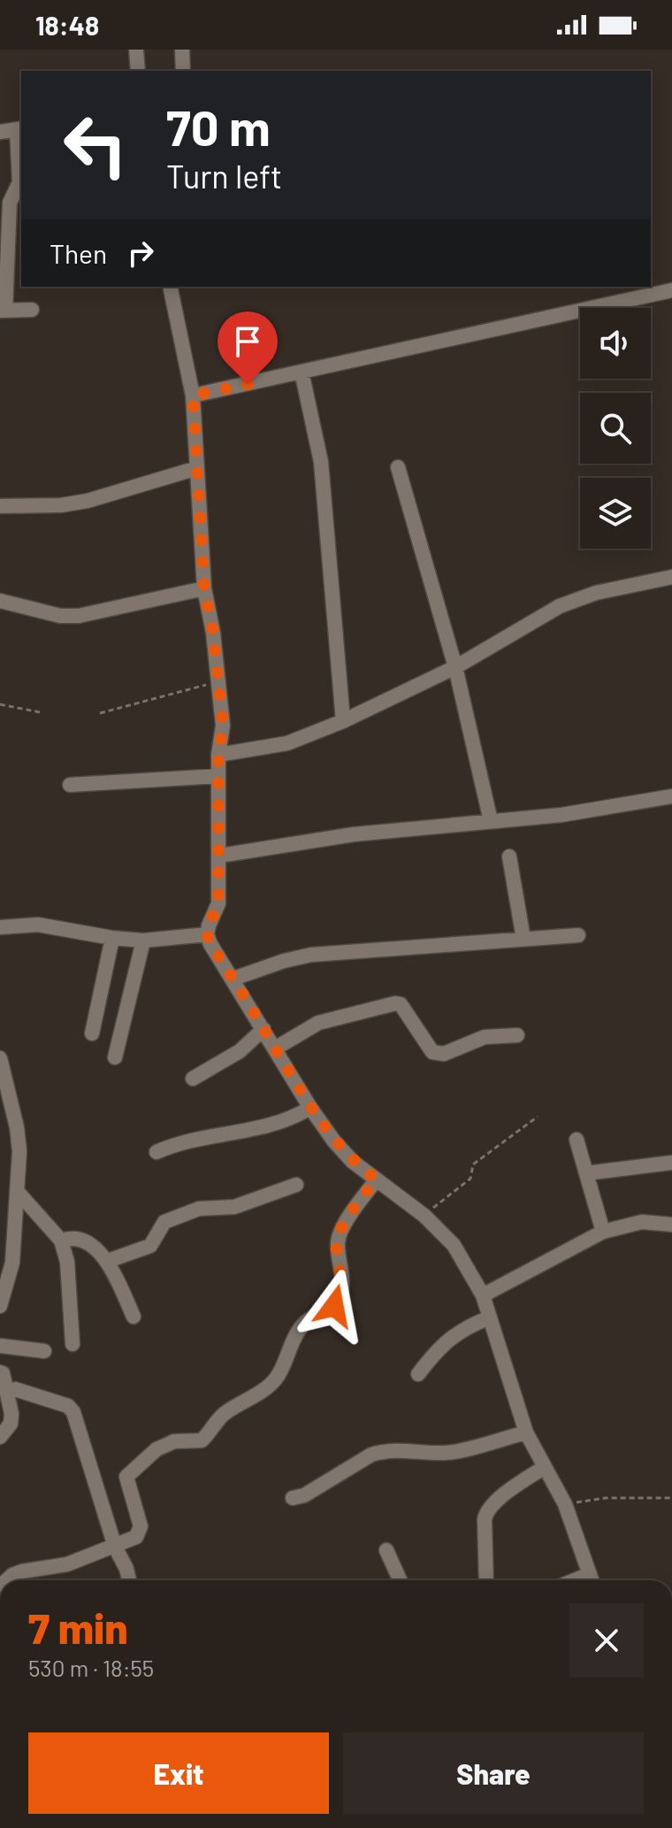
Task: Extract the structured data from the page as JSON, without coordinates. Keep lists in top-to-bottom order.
{
  "page": {
    "status": "18:48",
    "turn": ["70 m", "Turn left"],
    "then": "Then",
    "heading": ["7 min", "530 m · 18:55"],
    "buttons": ["Exit", "Share"]
  }
}
